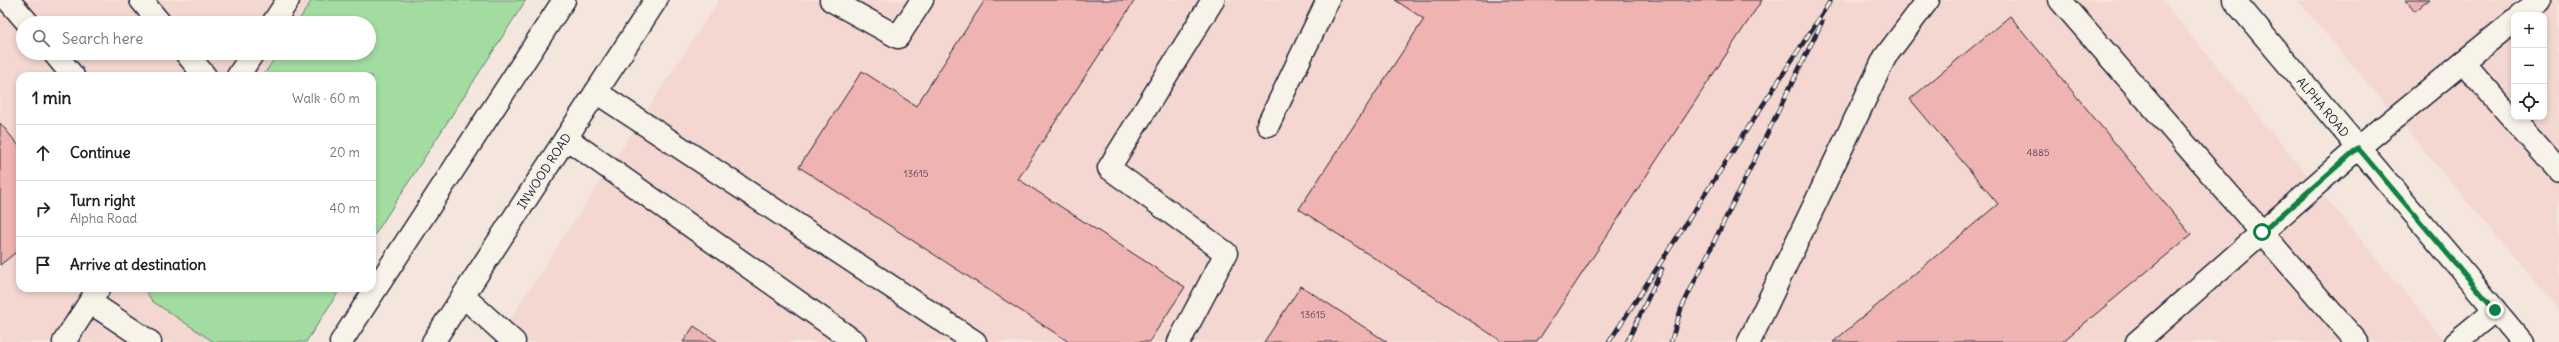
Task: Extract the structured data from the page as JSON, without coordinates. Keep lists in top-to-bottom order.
{
  "streets": {
    "main road": ["ALPHA ROAD", "INWOOD ROAD"]
  },
  "house_numbers": ["4885", "13615", "13615"],
  "page": {
    "map_buttons": ["+", "−"],
    "search": "Search here",
    "heading": ["1 min", "Walk · 60 m"],
    "list": [
      ["Continue", "20 m"],
      ["Turn right", "Alpha Road", "40 m"],
      "Arrive at destination"
    ]
  }
}
